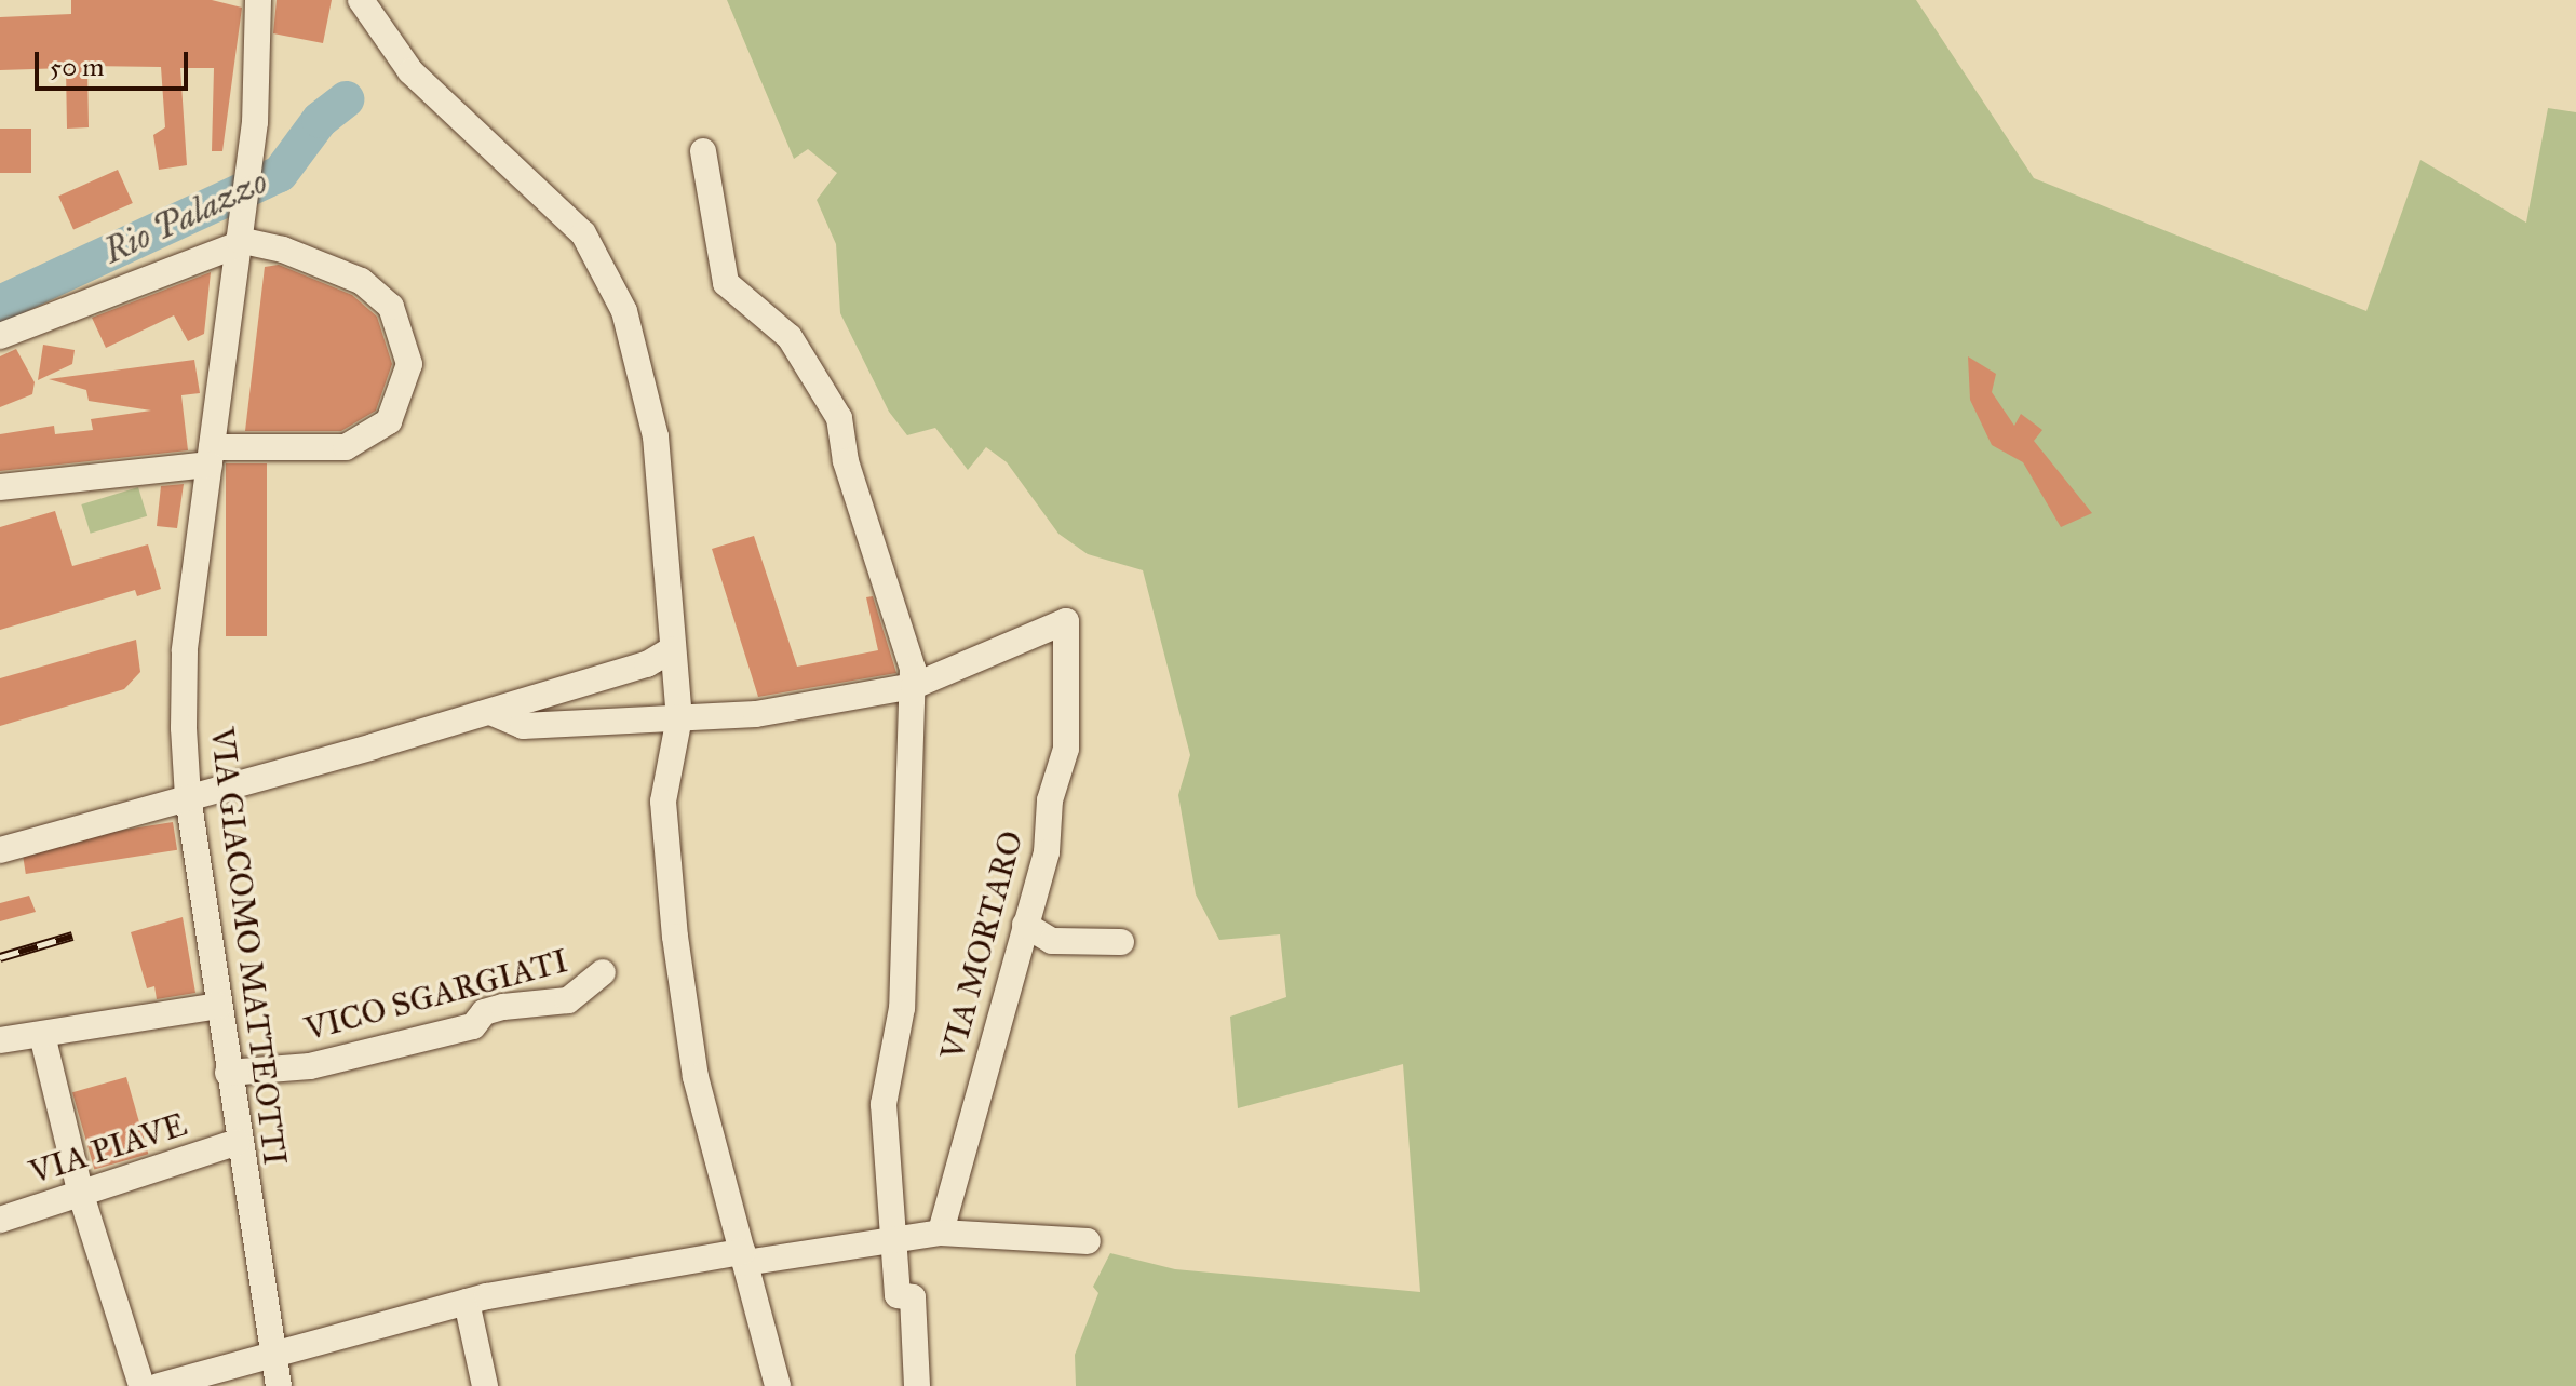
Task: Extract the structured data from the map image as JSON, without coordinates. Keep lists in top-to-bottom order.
{
  "streets": {
    "street": [
      "VIA MORTARO",
      "VIA GIACOMO MATTEOTTI",
      "VICO SGARGIATI",
      "VIA PIAVE"
    ]
  },
  "crossings": [
    ["VIA GIACOMO MATTEOTTI", "VICO SGARGIATI"],
    ["VIA GIACOMO MATTEOTTI", "VIA PIAVE"]
  ],
  "water": ["Rio Palazzo"],
  "scale_bar": "50 m"
}
